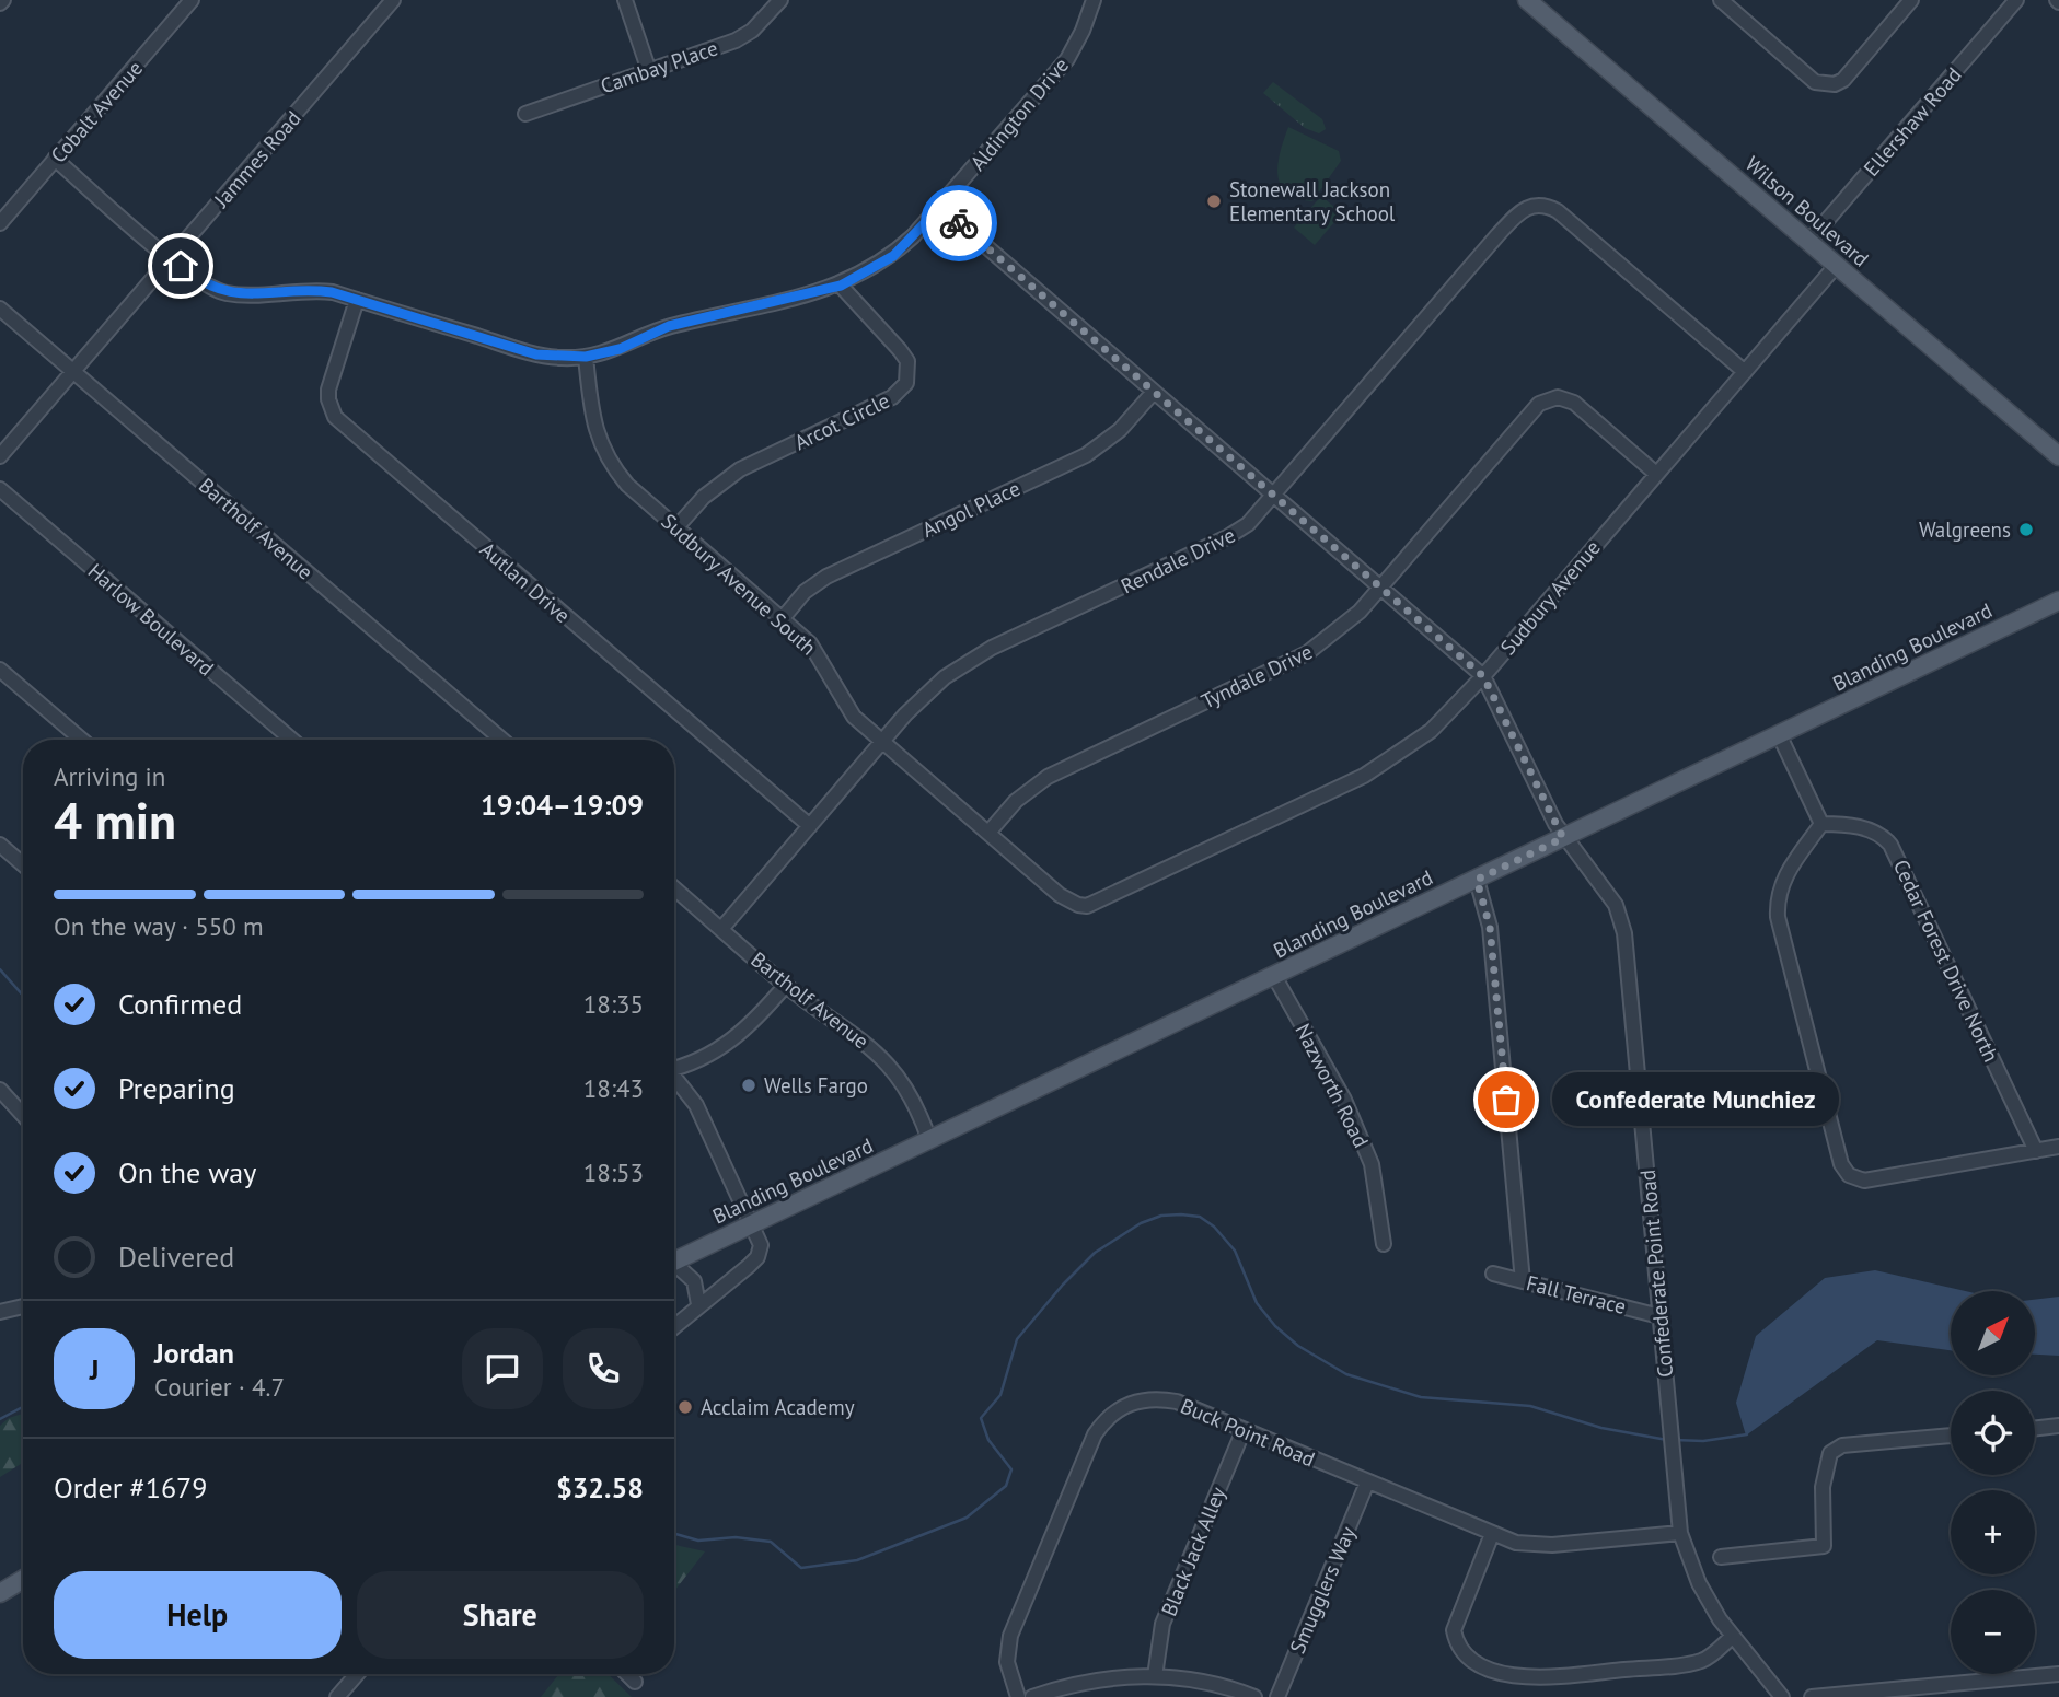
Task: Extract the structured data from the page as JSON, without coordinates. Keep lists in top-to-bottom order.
{
  "streets": {
    "main road": ["Wilson Boulevard", "Blanding Boulevard"],
    "street": [
      "Cambay Place",
      "Cobalt Avenue",
      "Aldington Drive",
      "Ellershaw Road",
      "Jammes Road",
      "Arcot Circle",
      "Angol Place",
      "Bartholf Avenue",
      "Rendale Drive",
      "Autlan Drive",
      "Sudbury Avenue South",
      "Sudbury Avenue",
      "Harlow Boulevard",
      "Tyndale Drive",
      "Cedar Forest Drive North",
      "Nazworth Road",
      "Confederate Point Road",
      "Fall Terrace",
      "Buck Point Road",
      "Black Jack Alley",
      "Smugglers Way"
    ]
  },
  "crossings": [
    ["Cobalt Avenue", "Aldington Drive"],
    ["Aldington Drive", "Jammes Road"],
    ["Aldington Drive", "Arcot Circle"],
    ["Aldington Drive", "Autlan Drive"],
    ["Aldington Drive", "Sudbury Avenue South"],
    ["Ellershaw Road", "Wilson Boulevard"],
    ["Jammes Road", "Bartholf Avenue"],
    ["Wilson Boulevard", "Sudbury Avenue"],
    ["Arcot Circle", "Sudbury Avenue South"],
    ["Angol Place", "Sudbury Avenue South"],
    ["Bartholf Avenue", "Rendale Drive"],
    ["Bartholf Avenue", "Blanding Boulevard"],
    ["Rendale Drive", "Autlan Drive"],
    ["Rendale Drive", "Sudbury Avenue South"],
    ["Rendale Drive", "Sudbury Avenue"],
    ["Sudbury Avenue South", "Sudbury Avenue"],
    ["Sudbury Avenue South", "Tyndale Drive"],
    ["Sudbury Avenue", "Tyndale Drive"],
    ["Sudbury Avenue", "Confederate Point Road"],
    ["Blanding Boulevard", "Nazworth Road"],
    ["Blanding Boulevard", "Confederate Point Road"],
    ["Confederate Point Road", "Fall Terrace"],
    ["Confederate Point Road", "Buck Point Road"],
    ["Buck Point Road", "Black Jack Alley"],
    ["Buck Point Road", "Smugglers Way"]
  ],
  "places": [
    "Stonewall Jackson Elementary School",
    "Walgreens",
    "Wells Fargo",
    "Confederate Munchiez",
    "Acclaim Academy"
  ],
  "north": "top right",
  "page": {
    "heading": ["4 min", "Arriving in", "19:04–19:09"],
    "panel": [
      "Jordan",
      "Courier · 4.7",
      "Order #1679",
      "$32.58"
    ],
    "bar": "On the way · 550 m",
    "list": [
      ["Confirmed", "18:35"],
      ["Preparing", "18:43"],
      ["On the way", "18:53"],
      "Delivered"
    ],
    "bubble": "Confederate Munchiez",
    "map_buttons": ["+", "−"],
    "round": "J",
    "buttons": ["Help", "Share"]
  }
}
